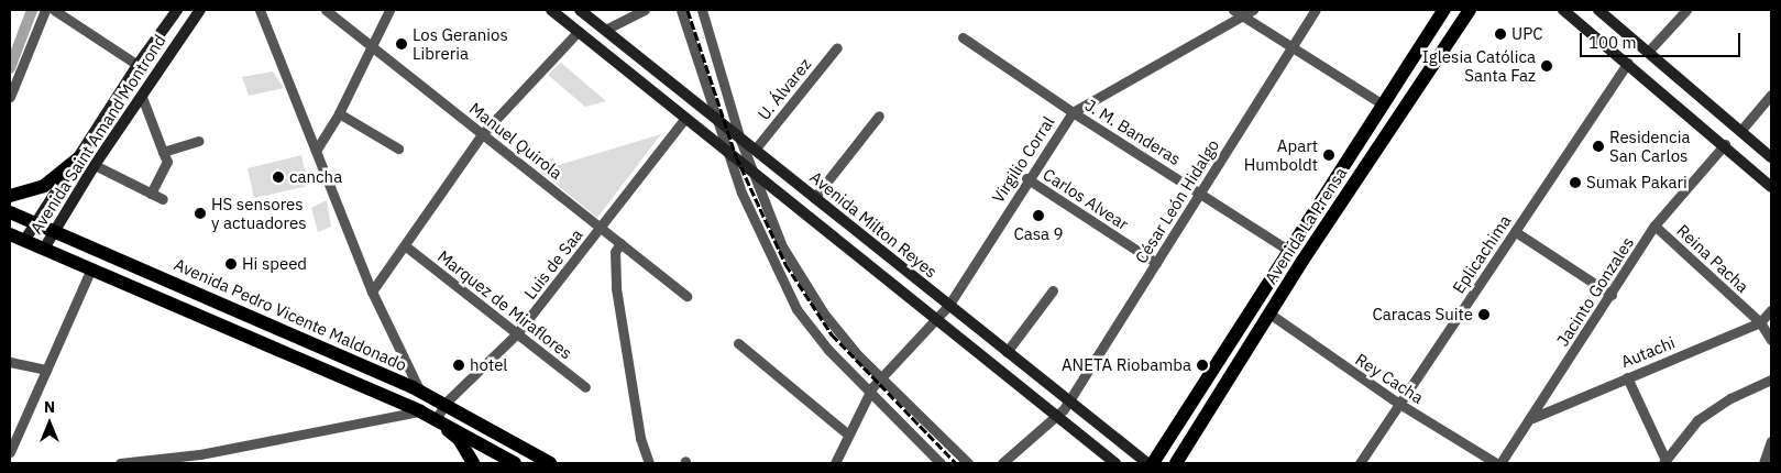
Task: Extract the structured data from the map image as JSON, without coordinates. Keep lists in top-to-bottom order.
{
  "streets": {
    "main road": ["Avenida La Prensa", "Avenida Pedro Vicente Maldonado"],
    "street": [
      "U. Álvarez",
      "J. M. Banderas",
      "Avenida Saint Amand Montrond",
      "Manuel Quirola",
      "Virgilio Corral",
      "Carlos Alvear",
      "César León Hidalgo",
      "Avenida Milton Reyes",
      "Eplicachima",
      "Reina Pacha",
      "Luis de Saa",
      "Jacinto Gonzales",
      "Marquez de Miraflores",
      "Autachi",
      "Rey Cacha"
    ]
  },
  "crossings": [
    ["U. Álvarez", "Avenida Milton Reyes"],
    ["J. M. Banderas", "Virgilio Corral"],
    ["J. M. Banderas", "César León Hidalgo"],
    ["J. M. Banderas", "Avenida La Prensa"],
    ["Avenida Saint Amand Montrond", "Avenida Pedro Vicente Maldonado"],
    ["Manuel Quirola", "Luis de Saa"],
    ["Virgilio Corral", "Carlos Alvear"],
    ["Virgilio Corral", "Avenida Milton Reyes"],
    ["Carlos Alvear", "César León Hidalgo"],
    ["César León Hidalgo", "Avenida Milton Reyes"],
    ["Avenida Milton Reyes", "Luis de Saa"],
    ["Avenida La Prensa", "Rey Cacha"],
    ["Eplicachima", "Rey Cacha"],
    ["Reina Pacha", "Jacinto Gonzales"],
    ["Reina Pacha", "Autachi"],
    ["Luis de Saa", "Marquez de Miraflores"],
    ["Luis de Saa", "Avenida Pedro Vicente Maldonado"],
    ["Jacinto Gonzales", "Autachi"],
    ["Jacinto Gonzales", "Rey Cacha"]
  ],
  "places": [
    "UPC",
    "Los Geranios Libreria",
    "Iglesia Católica Santa Faz",
    "Residencia San Carlos",
    "Apart Humboldt",
    "cancha",
    "Sumak Pakari",
    "HS sensores y actuadores",
    "Casa 9",
    "Hi speed",
    "Caracas Suite",
    "hotel",
    "ANETA Riobamba"
  ],
  "scale_bar": "100 m",
  "north": "top"
}
